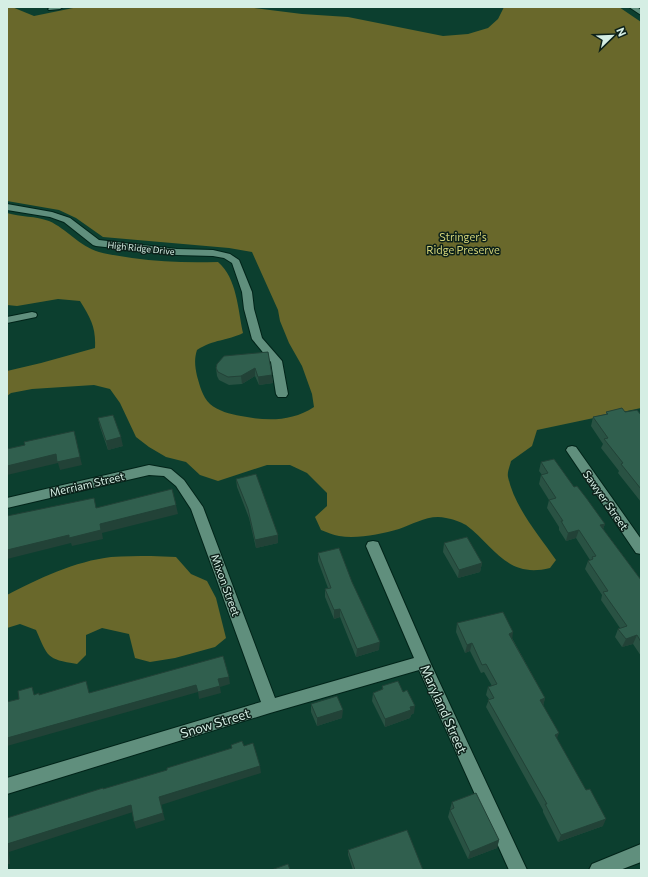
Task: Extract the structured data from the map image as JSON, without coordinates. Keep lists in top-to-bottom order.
{
  "streets": {
    "street": [
      "High Ridge Drive",
      "Merriam Street",
      "Sawyer Street",
      "Mixon Street",
      "Maryland Street",
      "Snow Street"
    ]
  },
  "crossings": [
    ["Merriam Street", "Mixon Street"],
    ["Mixon Street", "Snow Street"],
    ["Maryland Street", "Snow Street"]
  ],
  "parks": ["Stringer's Ridge Preserve"],
  "north": "top right"
}
